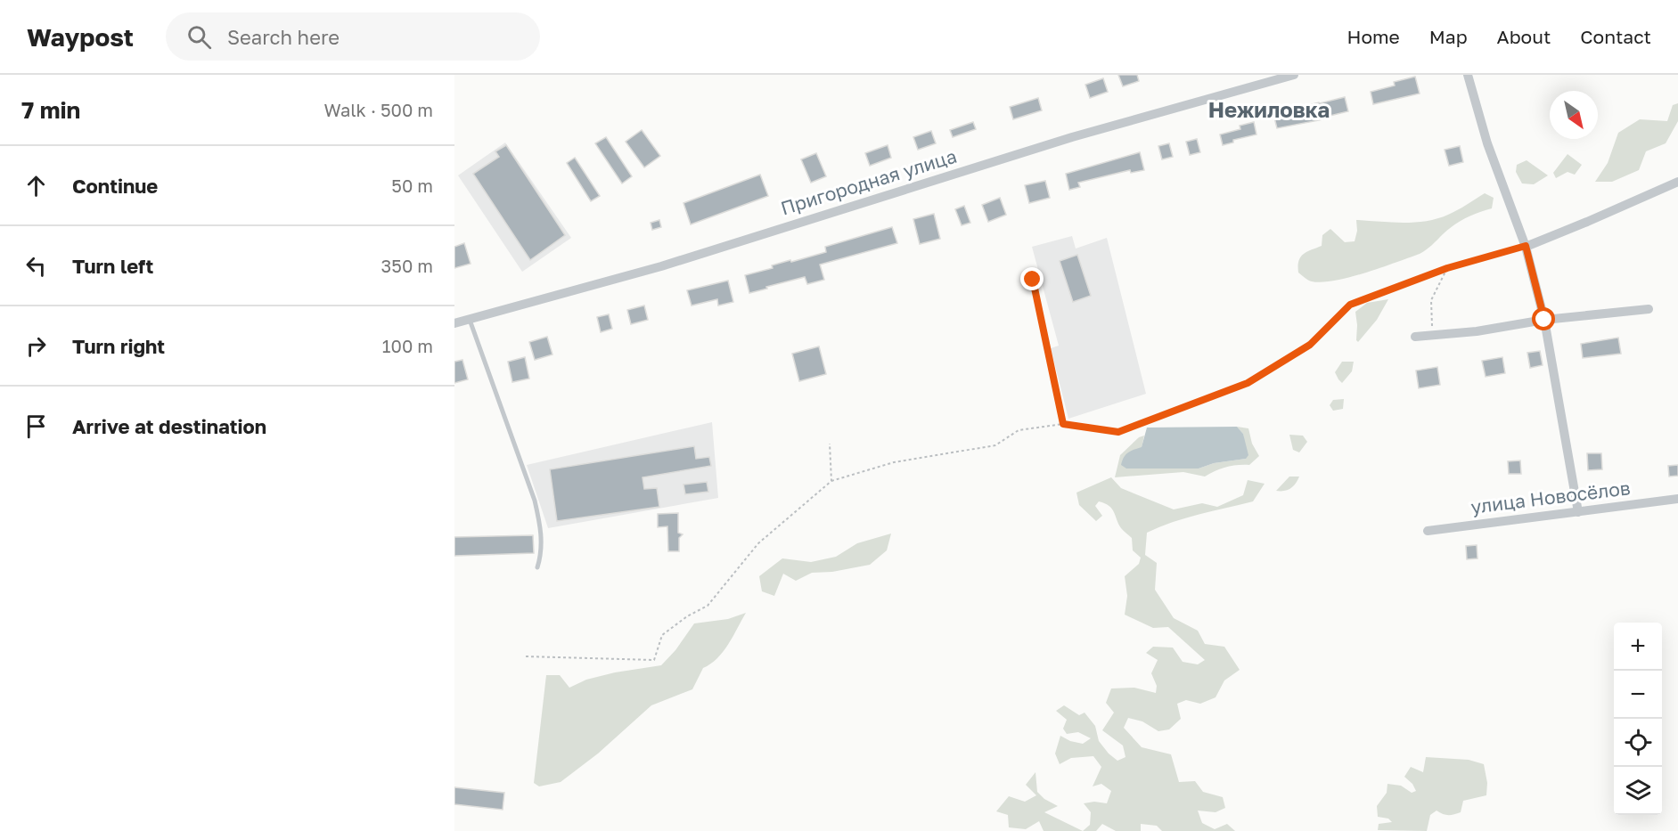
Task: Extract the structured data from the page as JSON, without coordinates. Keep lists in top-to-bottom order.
{
  "streets": {
    "street": ["Пригородная улица", "улица Новосёлов"]
  },
  "districts": ["Нежиловка"],
  "north": "bottom right",
  "page": {
    "header": "Waypost",
    "search": "Search here",
    "nav": [
      "Home",
      "Map",
      "About",
      "Contact"
    ],
    "heading": ["7 min", "Walk · 500 m"],
    "list": [
      ["Continue", "50 m"],
      ["Turn left", "350 m"],
      ["Turn right", "100 m"],
      "Arrive at destination"
    ],
    "map_buttons": ["+", "−"]
  }
}
